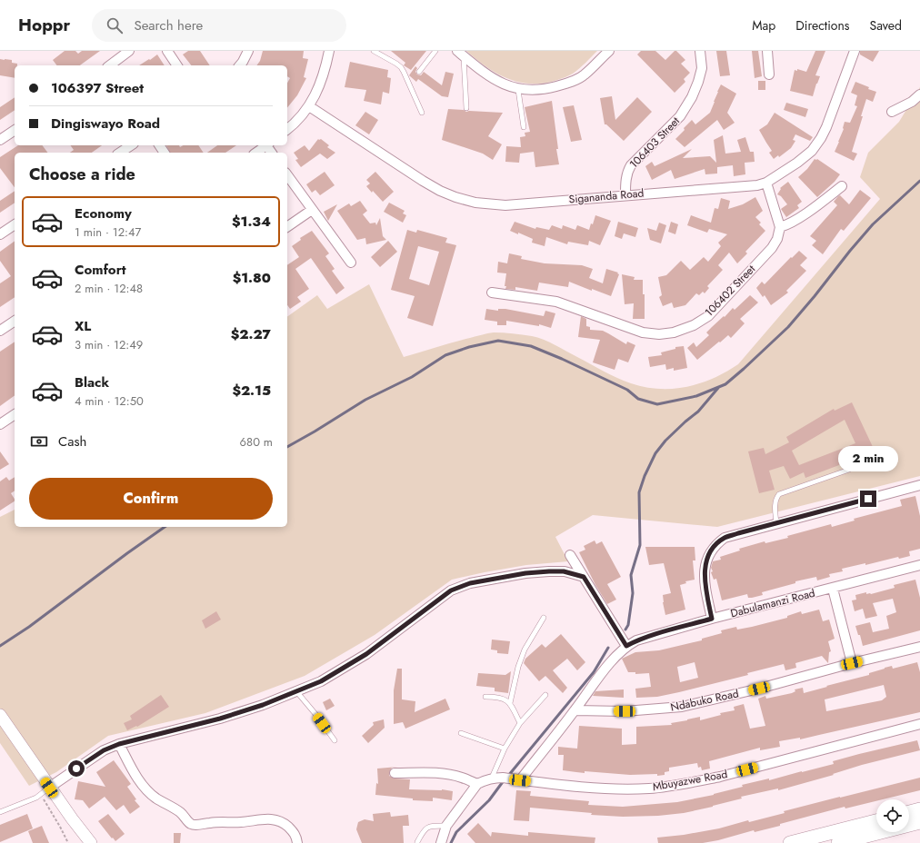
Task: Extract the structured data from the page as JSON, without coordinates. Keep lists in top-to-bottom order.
{
  "streets": {
    "street": [
      "106403 Street",
      "Sigananda Road",
      "106402 Street",
      "Dabulamanzi Road",
      "Ndabuko Road",
      "Mbuyazwe Road"
    ]
  },
  "crossings": [
    ["106403 Street", "Sigananda Road"],
    ["Dabulamanzi Road", "Ndabuko Road"],
    ["Dabulamanzi Road", "Mbuyazwe Road"]
  ],
  "page": {
    "header": "Hoppr",
    "search": "Search here",
    "nav": ["Map", "Directions", "Saved"],
    "banner": ["106397 Street", "Dingiswayo Road"],
    "heading": "Choose a ride",
    "list": [
      {
        "name": "Economy",
        "note": "1 min · 12:47",
        "value": "$1.34"
      },
      {
        "name": "Comfort",
        "note": "2 min · 12:48",
        "value": "$1.80"
      },
      {
        "name": "XL",
        "note": "3 min · 12:49",
        "value": "$2.27"
      },
      {
        "name": "Black",
        "note": "4 min · 12:50",
        "value": "$2.15"
      }
    ],
    "pay": ["Cash", "680 m"],
    "bubble": "2 min",
    "buttons": "Confirm"
  }
}
